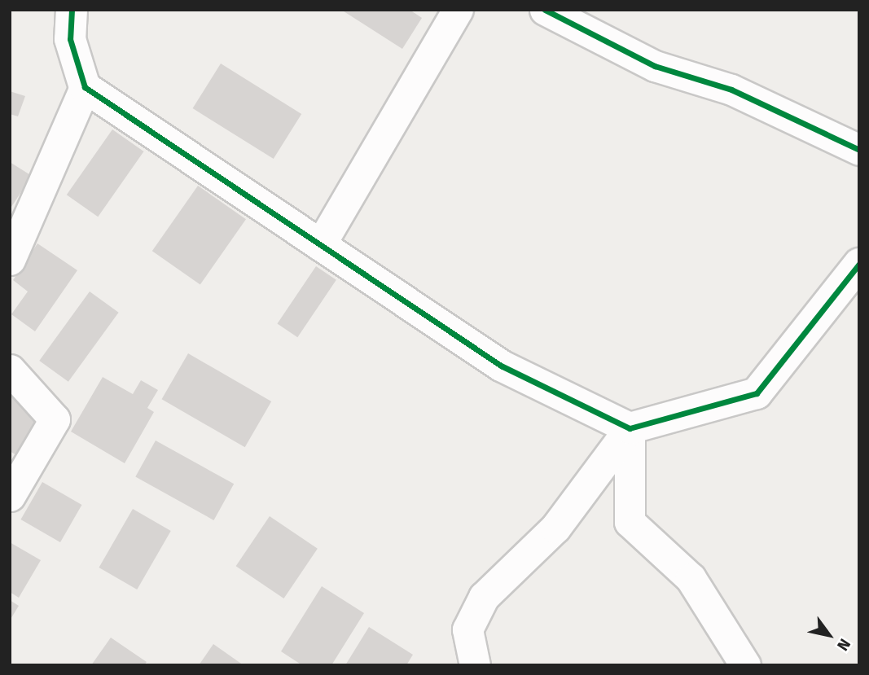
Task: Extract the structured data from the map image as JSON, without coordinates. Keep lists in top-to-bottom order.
{
  "north": "bottom right"
}
